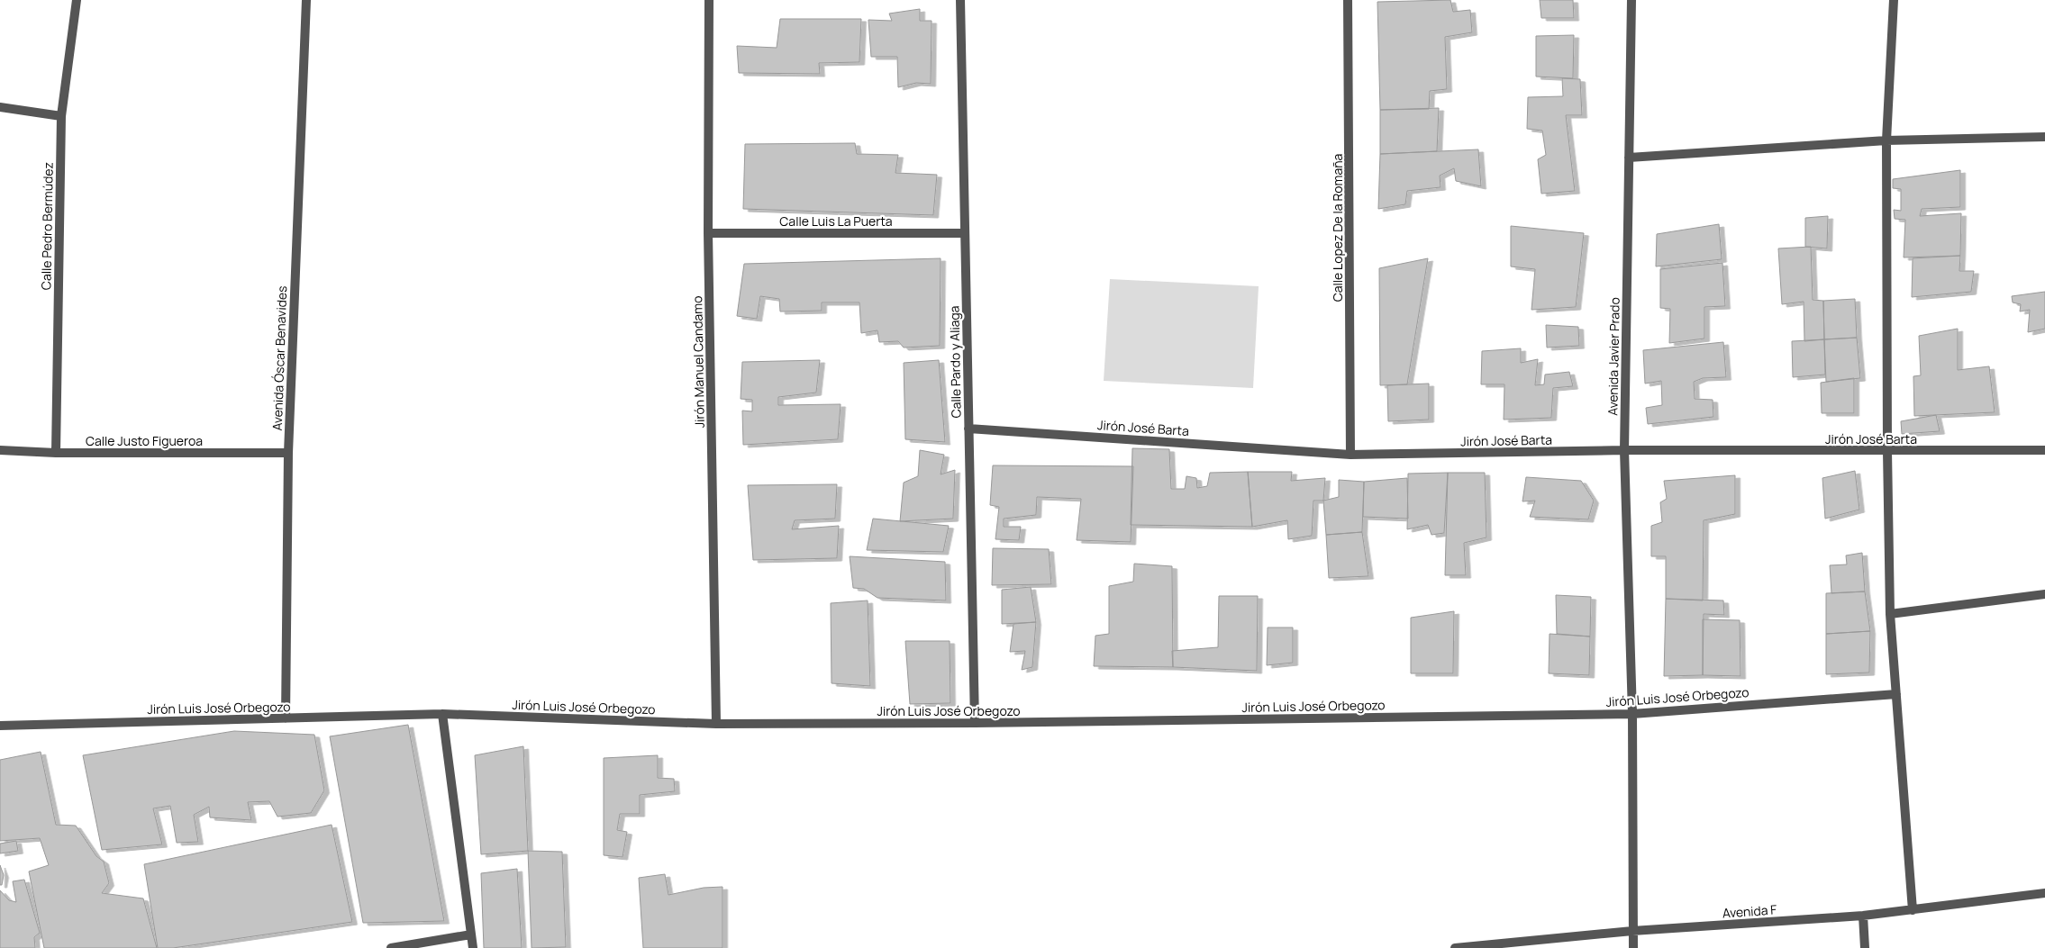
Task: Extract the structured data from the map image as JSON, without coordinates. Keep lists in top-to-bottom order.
{
  "streets": {
    "street": [
      "Calle Luis La Puerta",
      "Calle Pedro Bermúdez",
      "Calle Lopez De la Romaña",
      "Avenida Javier Prado",
      "Avenida Óscar Benavides",
      "Jirón Manuel Candamo",
      "Calle Pardo y Aliaga",
      "Jirón José Barta",
      "Calle Justo Figueroa",
      "Jirón Luis José Orbegozo",
      "Avenida F"
    ]
  },
  "crossings": [
    ["Calle Luis La Puerta", "Jirón Manuel Candamo"],
    ["Calle Luis La Puerta", "Calle Pardo y Aliaga"],
    ["Calle Pedro Bermúdez", "Calle Justo Figueroa"],
    ["Calle Lopez De la Romaña", "Jirón José Barta"],
    ["Avenida Javier Prado", "Jirón José Barta"],
    ["Avenida Javier Prado", "Jirón Luis José Orbegozo"],
    ["Avenida Javier Prado", "Avenida F"],
    ["Avenida Óscar Benavides", "Calle Justo Figueroa"],
    ["Avenida Óscar Benavides", "Jirón Luis José Orbegozo"],
    ["Jirón Manuel Candamo", "Jirón Luis José Orbegozo"],
    ["Calle Pardo y Aliaga", "Jirón José Barta"],
    ["Calle Pardo y Aliaga", "Jirón Luis José Orbegozo"]
  ]
}
